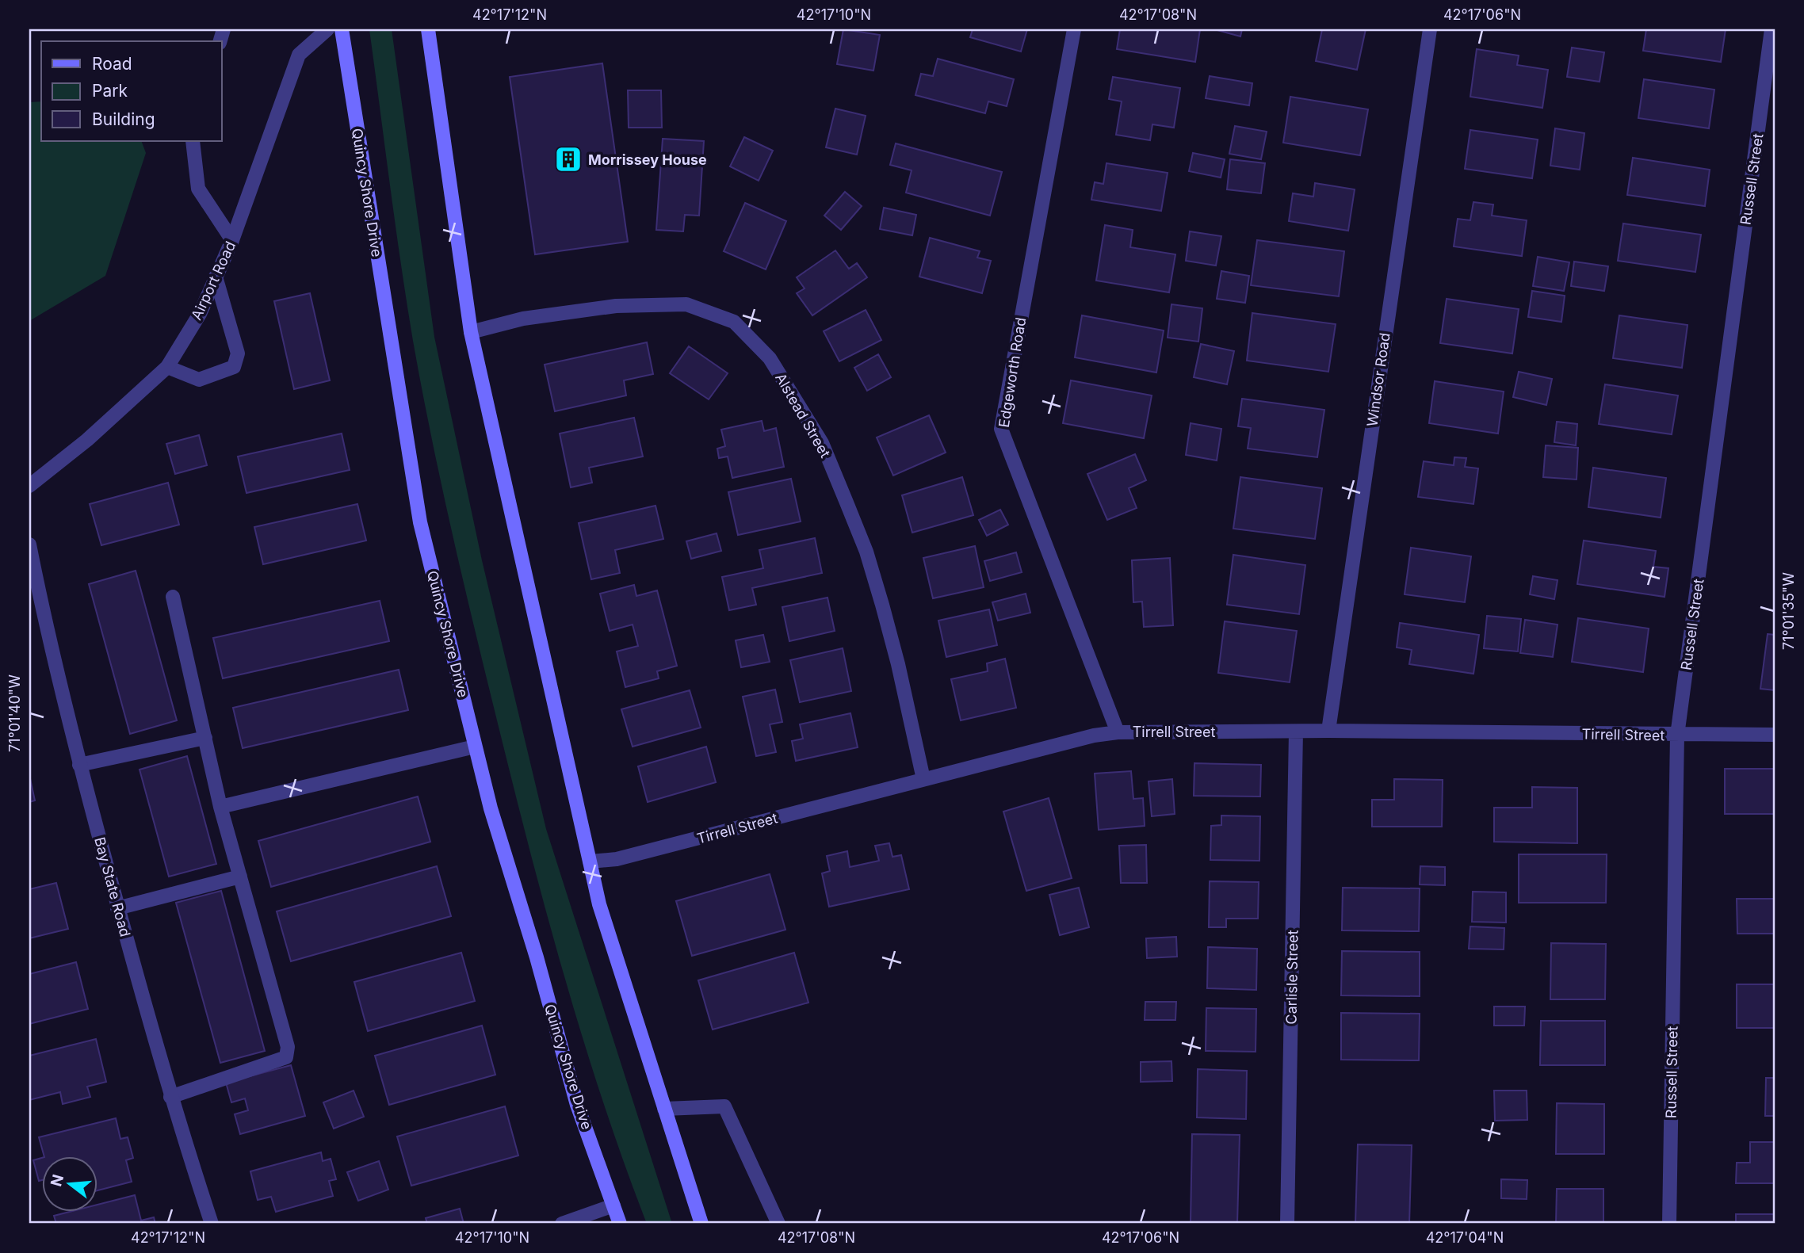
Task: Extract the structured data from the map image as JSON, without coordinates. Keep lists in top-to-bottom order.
{
  "streets": {
    "main road": ["Quincy Shore Drive"],
    "street": [
      "Russell Street",
      "Airport Road",
      "Edgeworth Road",
      "Windsor Road",
      "Alstead Street",
      "Tirrell Street",
      "Bay State Road",
      "Carlisle Street"
    ]
  },
  "crossings": [
    ["Russell Street", "Tirrell Street"],
    ["Edgeworth Road", "Tirrell Street"],
    ["Windsor Road", "Tirrell Street"],
    ["Alstead Street", "Tirrell Street"],
    ["Tirrell Street", "Carlisle Street"]
  ],
  "places": {
    "building": ["Morrissey House"]
  },
  "legend": ["Road", "Park", "Building"],
  "north": "left",
  "coordinates": [
    "42°17'12\"N",
    "42°17'10\"N",
    "42°17'08\"N",
    "42°17'06\"N",
    "71°01'35\"W",
    "71°01'40\"W",
    "42°17'04\"N"
  ]
}
